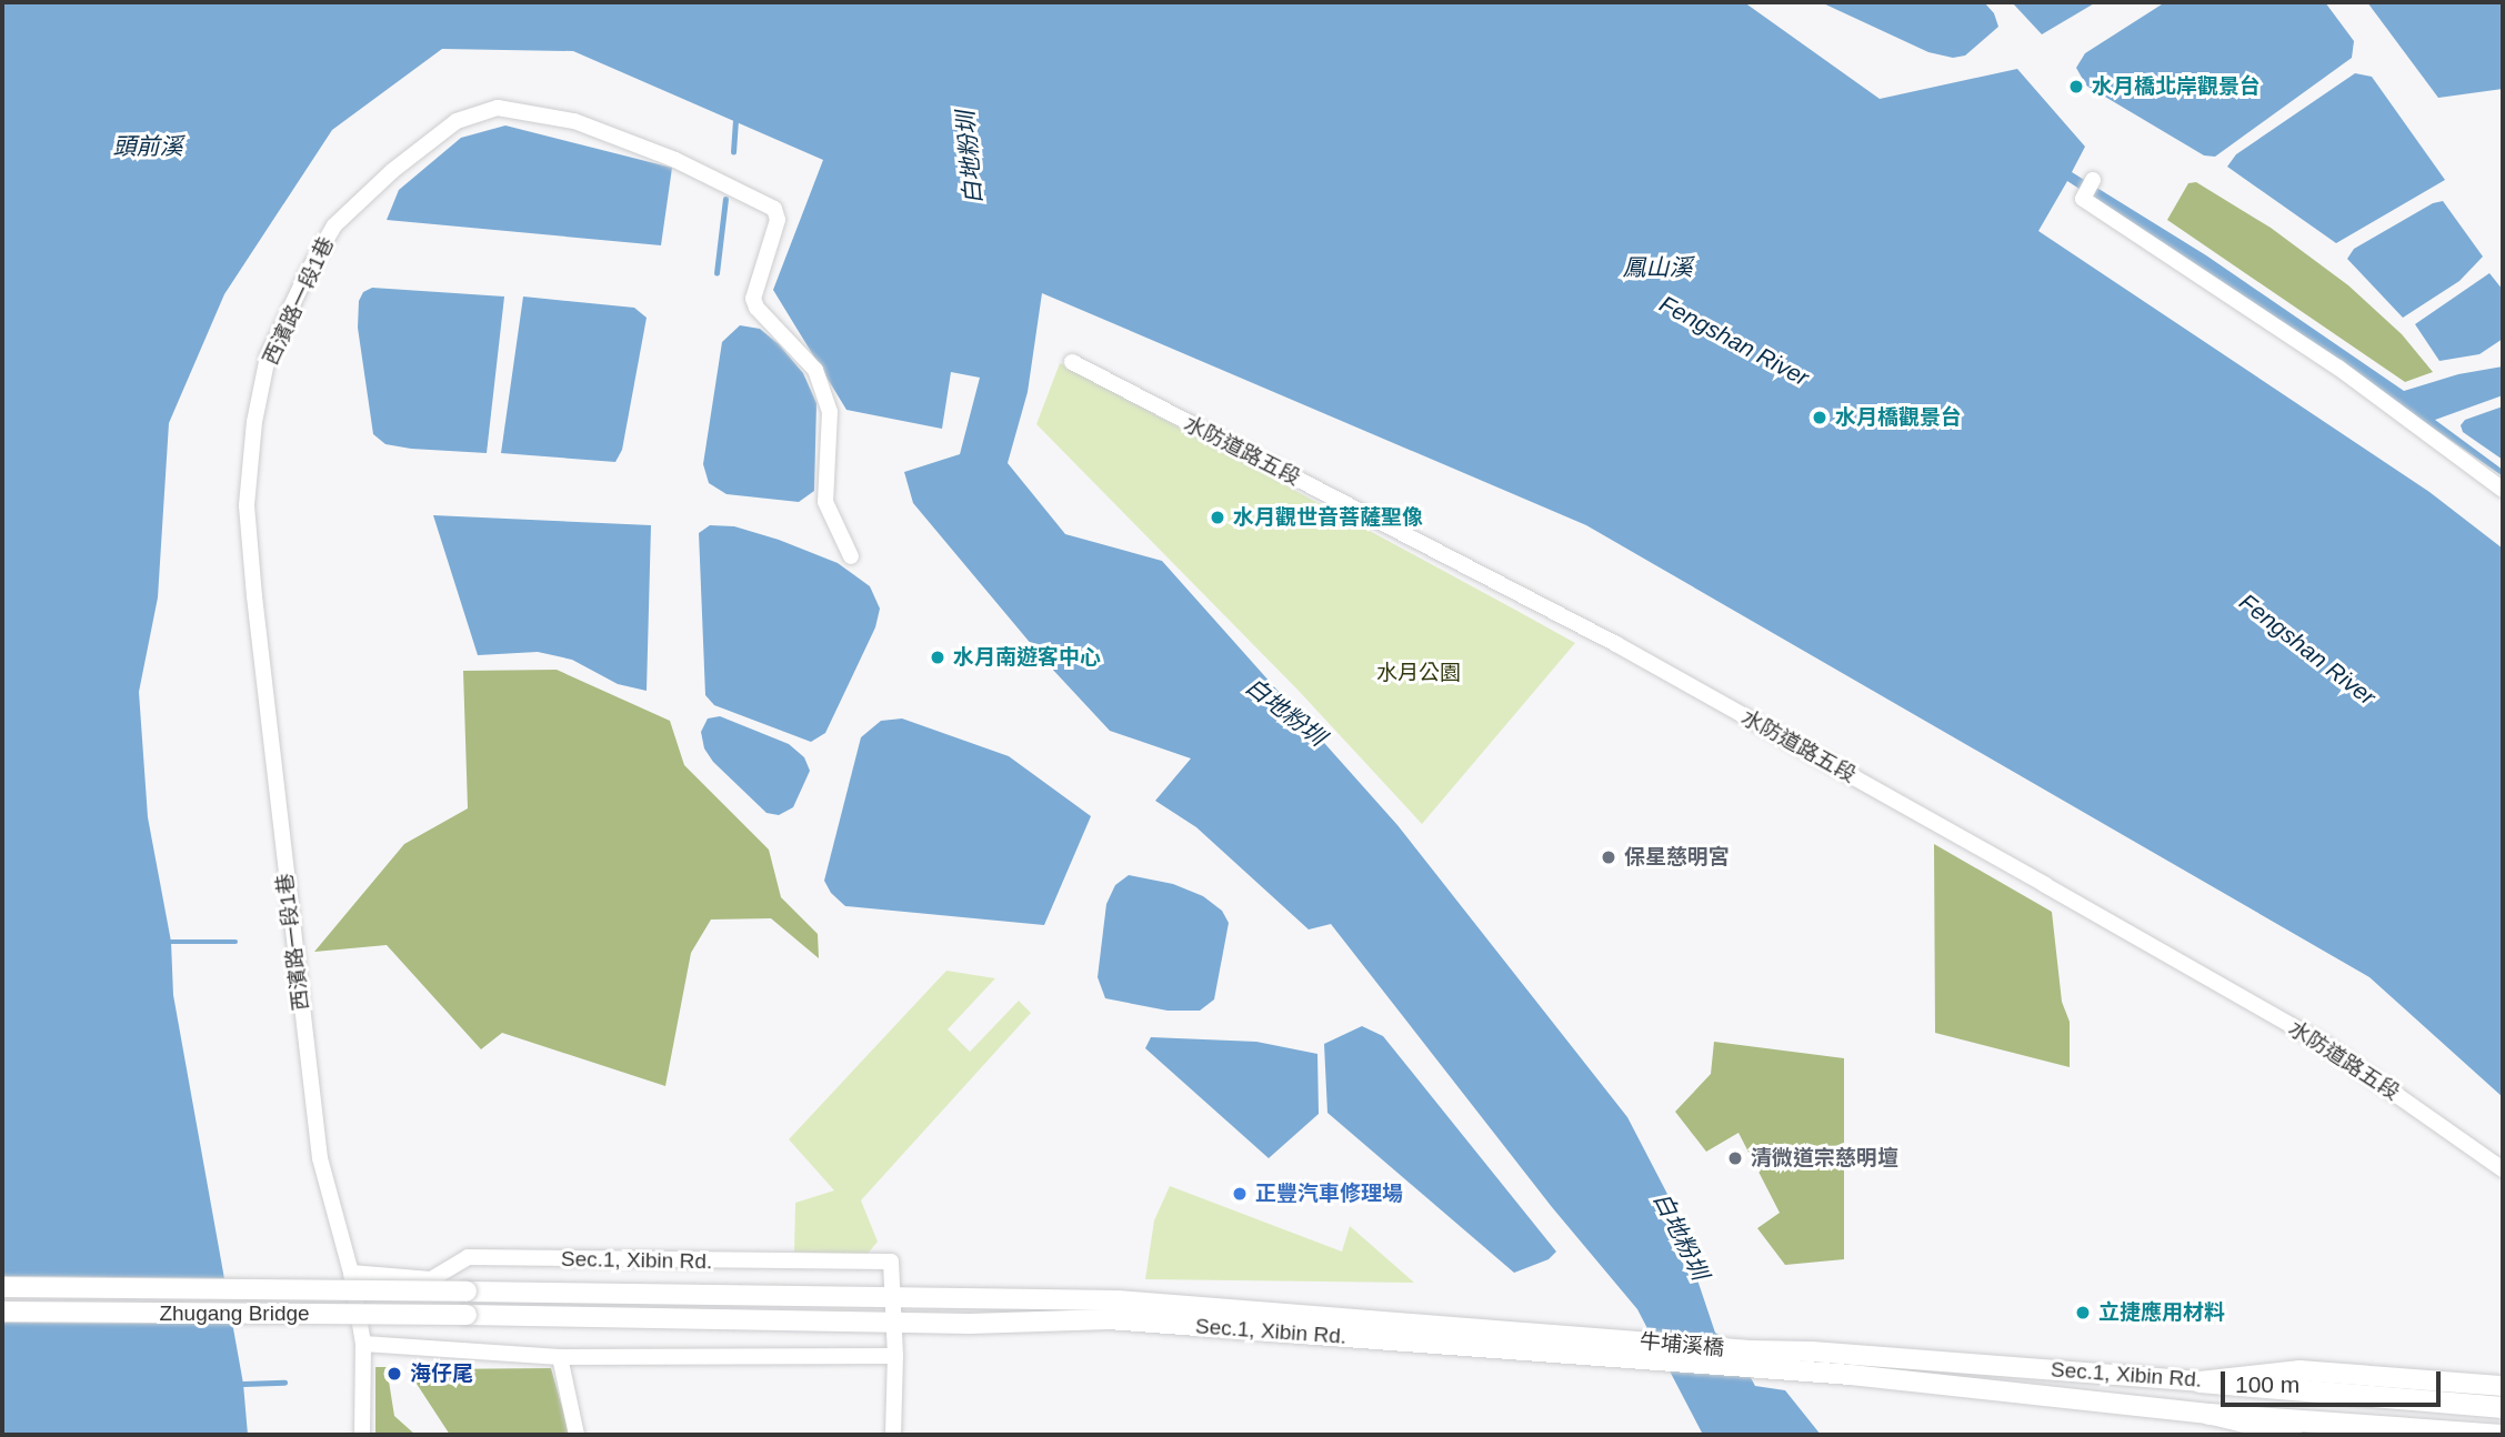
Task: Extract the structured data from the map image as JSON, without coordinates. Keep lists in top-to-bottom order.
{
  "streets": {
    "main road": ["Sec.1, Xibin Rd.", "Zhugang Bridge", "牛埔溪橋"],
    "street": ["西濱路一段1巷", "水防道路五段"]
  },
  "crossings": [
    ["西濱路一段1巷", "Sec.1, Xibin Rd."],
    ["Sec.1, Xibin Rd.", "Zhugang Bridge"],
    ["Sec.1, Xibin Rd.", "牛埔溪橋"]
  ],
  "water": [
    "頭前溪",
    "白地粉圳",
    "鳳山溪",
    "Fengshan River"
  ],
  "parks": ["水月公園"],
  "places": [
    "水月橋北岸觀景台",
    "水月橋觀景台",
    "水月觀世音菩薩聖像",
    "水月南遊客中心",
    "保星慈明宮",
    "清微道宗慈明壇",
    "正豐汽車修理場",
    "立捷應用材料",
    "海仔尾"
  ],
  "scale_bar": "100 m"
}
